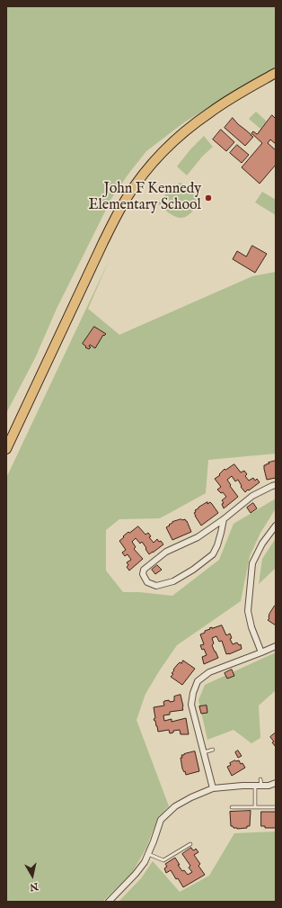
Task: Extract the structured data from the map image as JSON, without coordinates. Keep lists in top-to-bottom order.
{
  "places": ["John F Kennedy Elementary School"],
  "north": "bottom"
}
